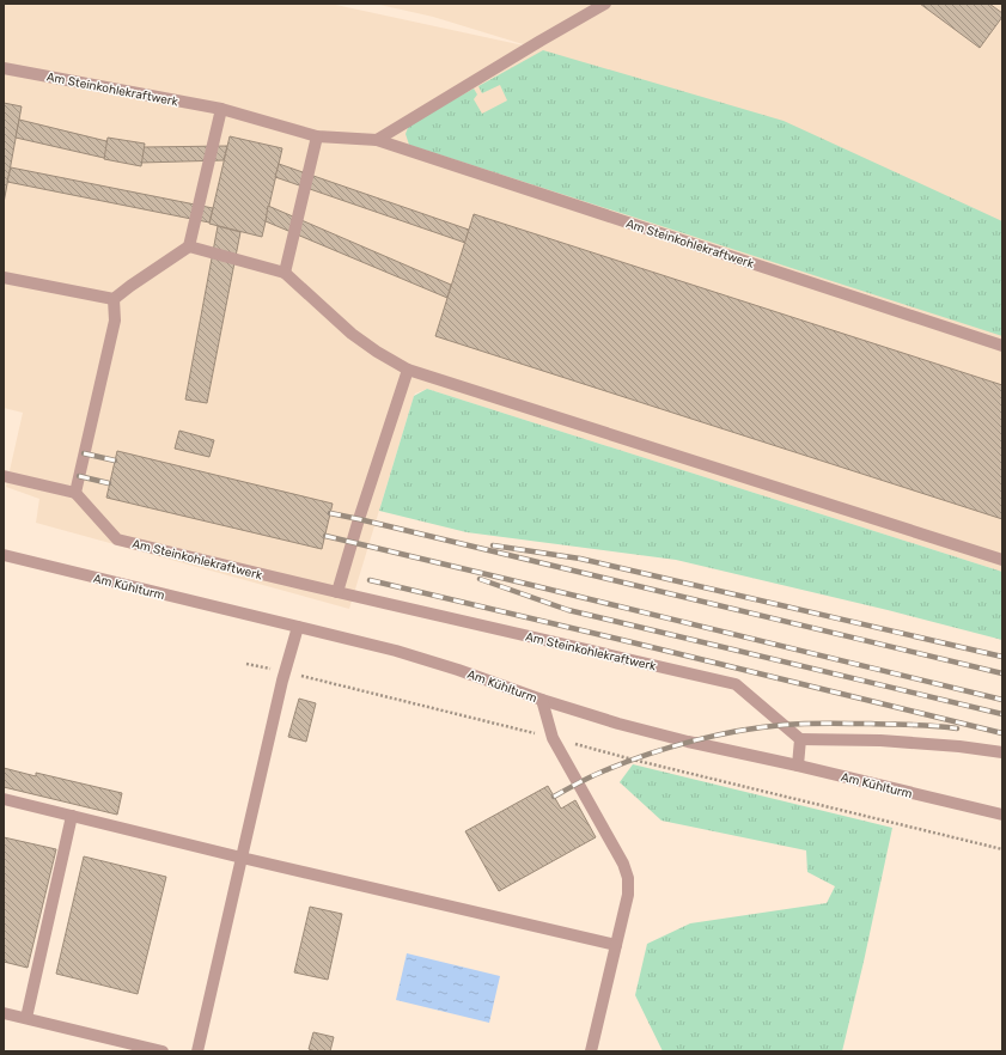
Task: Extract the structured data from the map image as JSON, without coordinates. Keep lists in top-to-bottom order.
{
  "streets": {
    "street": ["Am Steinkohlekraftwerk", "Am Kühlturm"]
  }
}
